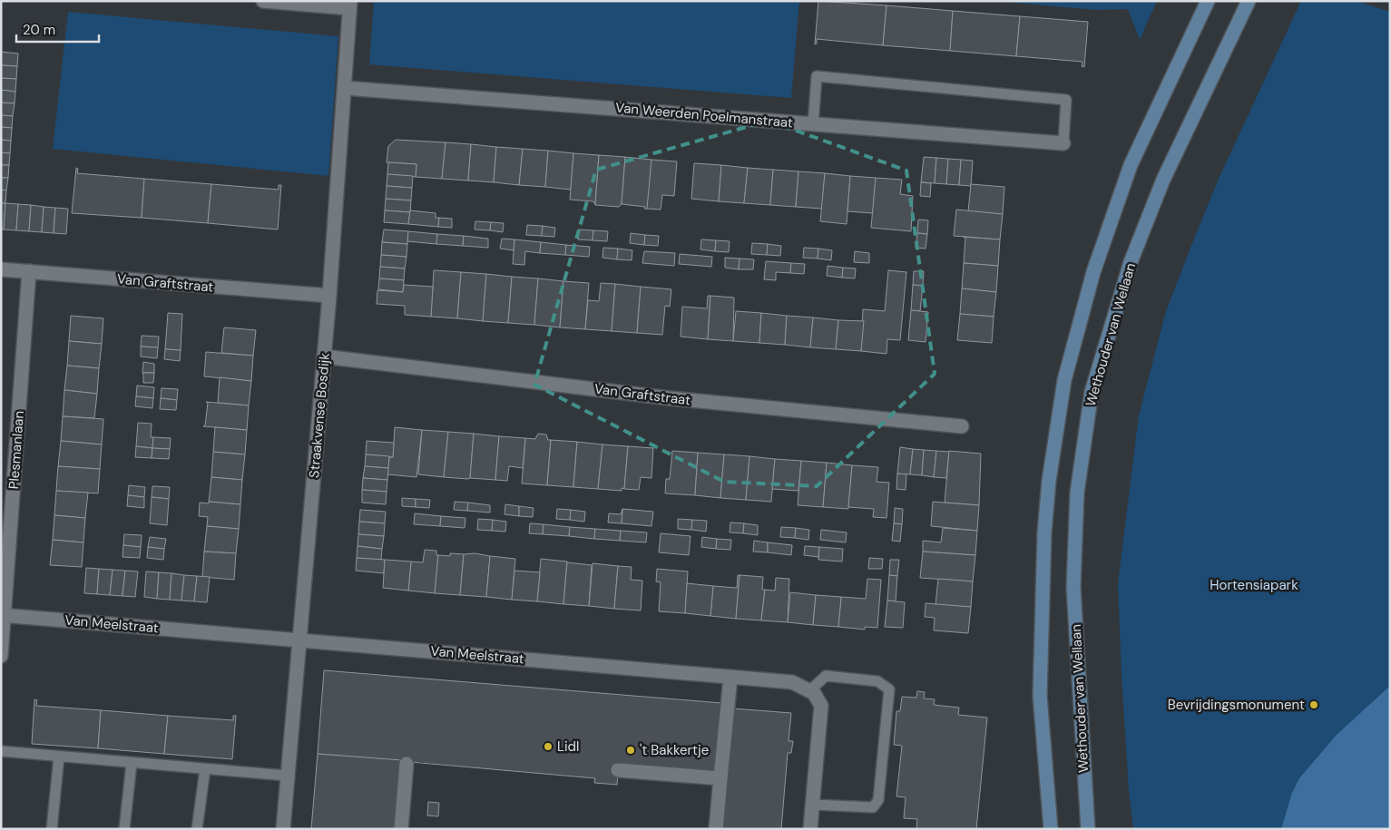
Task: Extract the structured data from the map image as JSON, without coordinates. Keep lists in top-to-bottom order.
{
  "streets": {
    "main road": ["Wethouder van Wellaan"],
    "street": [
      "Van Weerden Poelmanstraat",
      "Van Graftstraat",
      "Straakvense Bosdijk",
      "Plesmanlaan",
      "Van Meelstraat"
    ]
  },
  "crossings": [
    ["Van Weerden Poelmanstraat", "Straakvense Bosdijk"],
    ["Van Graftstraat", "Straakvense Bosdijk"],
    ["Van Graftstraat", "Plesmanlaan"],
    ["Straakvense Bosdijk", "Van Meelstraat"],
    ["Plesmanlaan", "Van Meelstraat"]
  ],
  "parks": ["Hortensiapark"],
  "places": ["Bevrijdingsmonument", "Lidl", "'t Bakkertje"],
  "scale_bar": "20 m"
}
